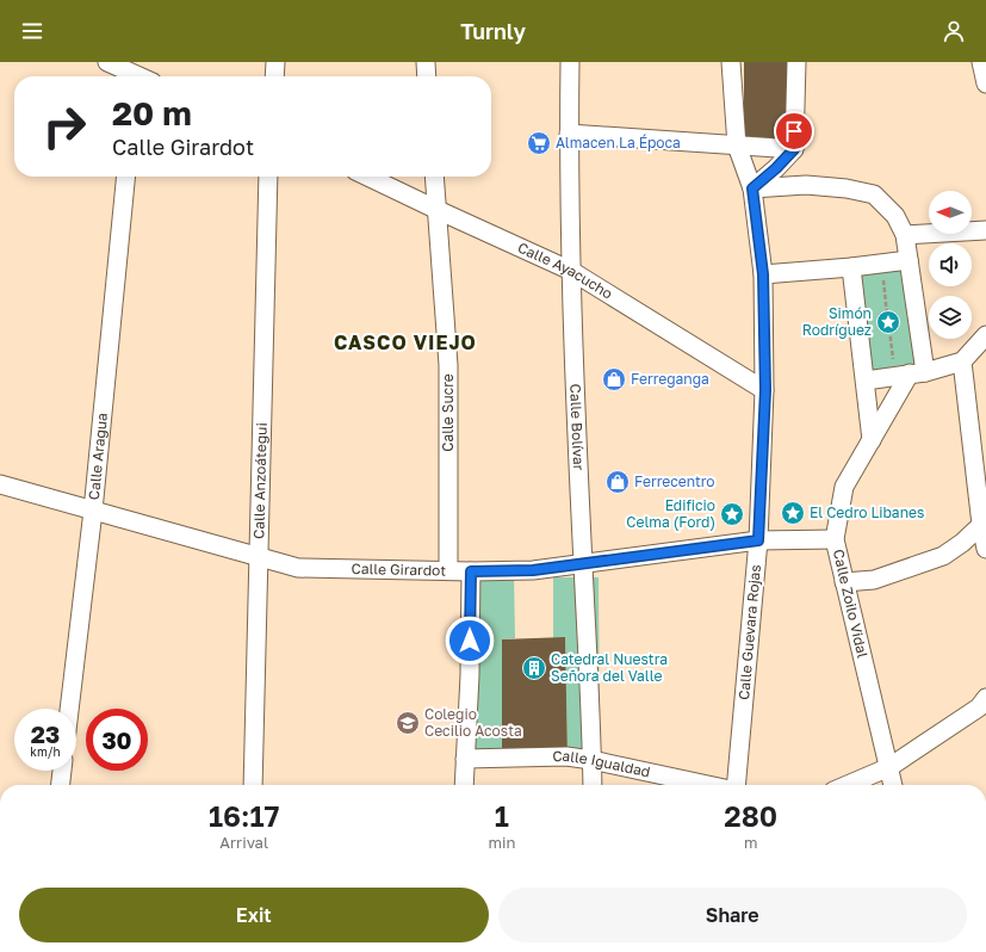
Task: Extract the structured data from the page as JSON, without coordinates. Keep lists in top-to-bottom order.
{
  "streets": {
    "street": [
      "Calle Ayacucho",
      "Calle Sucre",
      "Calle Bolívar",
      "Calle Aragua",
      "Calle Anzoátegui",
      "Calle Girardot",
      "Calle Zoilo Vidal",
      "Calle Guevara Rojas",
      "Calle Igualdad"
    ]
  },
  "crossings": [
    ["Calle Ayacucho", "Calle Sucre"],
    ["Calle Ayacucho", "Calle Bolívar"],
    ["Calle Ayacucho", "Calle Guevara Rojas"],
    ["Calle Sucre", "Calle Girardot"],
    ["Calle Bolívar", "Calle Girardot"],
    ["Calle Bolívar", "Calle Igualdad"],
    ["Calle Aragua", "Calle Girardot"],
    ["Calle Anzoátegui", "Calle Girardot"],
    ["Calle Girardot", "Calle Zoilo Vidal"],
    ["Calle Girardot", "Calle Guevara Rojas"]
  ],
  "districts": ["CASCO VIEJO"],
  "places": {
    "supermarket": ["Almacen La Época"],
    "place": ["Simón Rodríguez", "El Cedro Libanes", "Edificio Celma (Ford)"],
    "shop": ["Ferreganga", "Ferrecentro"],
    "building": ["Catedral Nuestra Señora del Valle"],
    "school or university": ["Colegio Cecilio Acosta"]
  },
  "north": "left",
  "page": {
    "header": "Turnly",
    "turn": ["20 m", "Calle Girardot"],
    "speed": "23 km/h",
    "limit": "30",
    "eta": [
      "16:17",
      "Arrival",
      "1",
      "min",
      "280",
      "m"
    ],
    "buttons": ["Exit", "Share"]
  }
}
